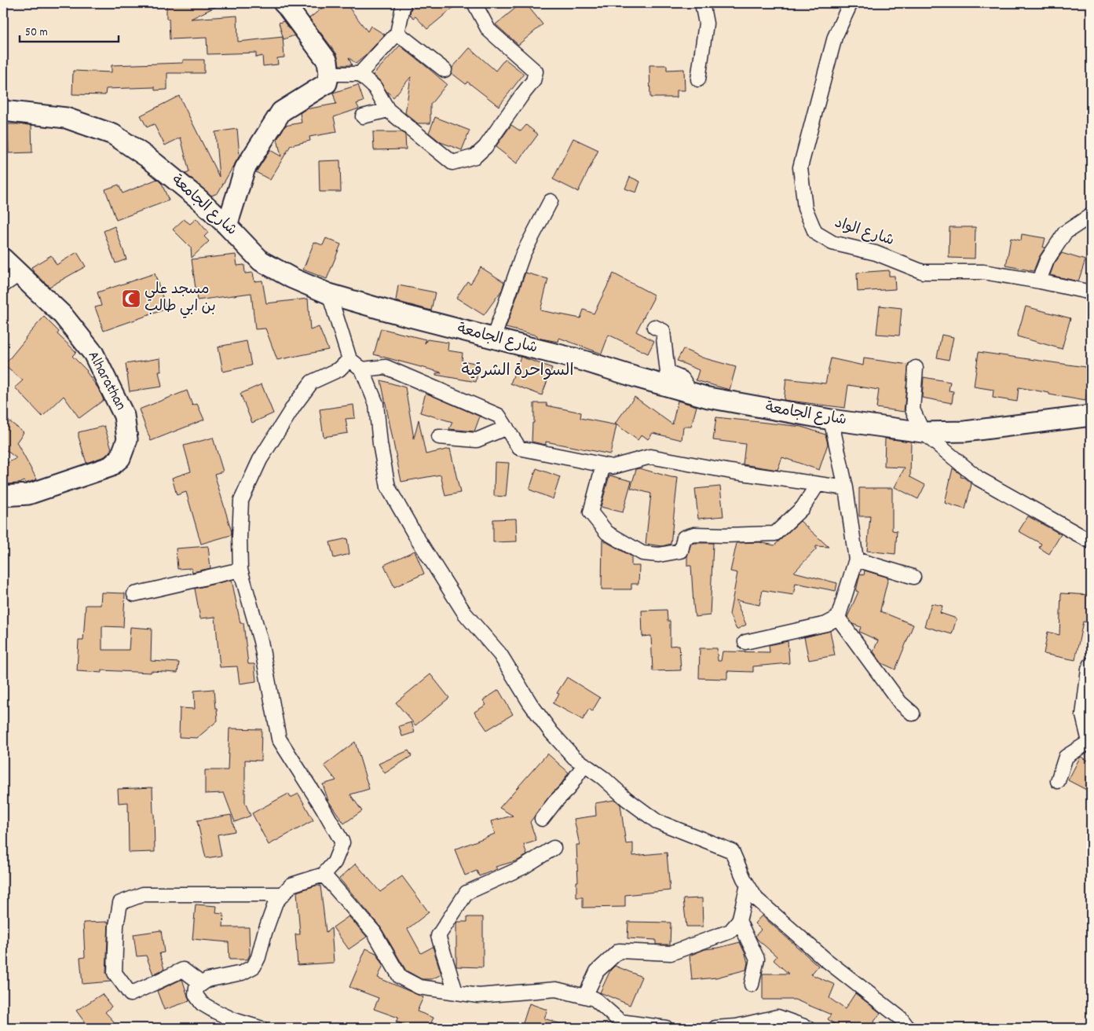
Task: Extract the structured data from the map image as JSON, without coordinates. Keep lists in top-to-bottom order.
{
  "streets": {
    "main road": ["شارع الجامعة", "Alharathan"],
    "street": ["شارع الواد"]
  },
  "districts": ["السواحرة الشرقية"],
  "places": {
    "mosque": ["مسجد علي بن ابي طالب"]
  },
  "scale_bar": "50 m"
}
